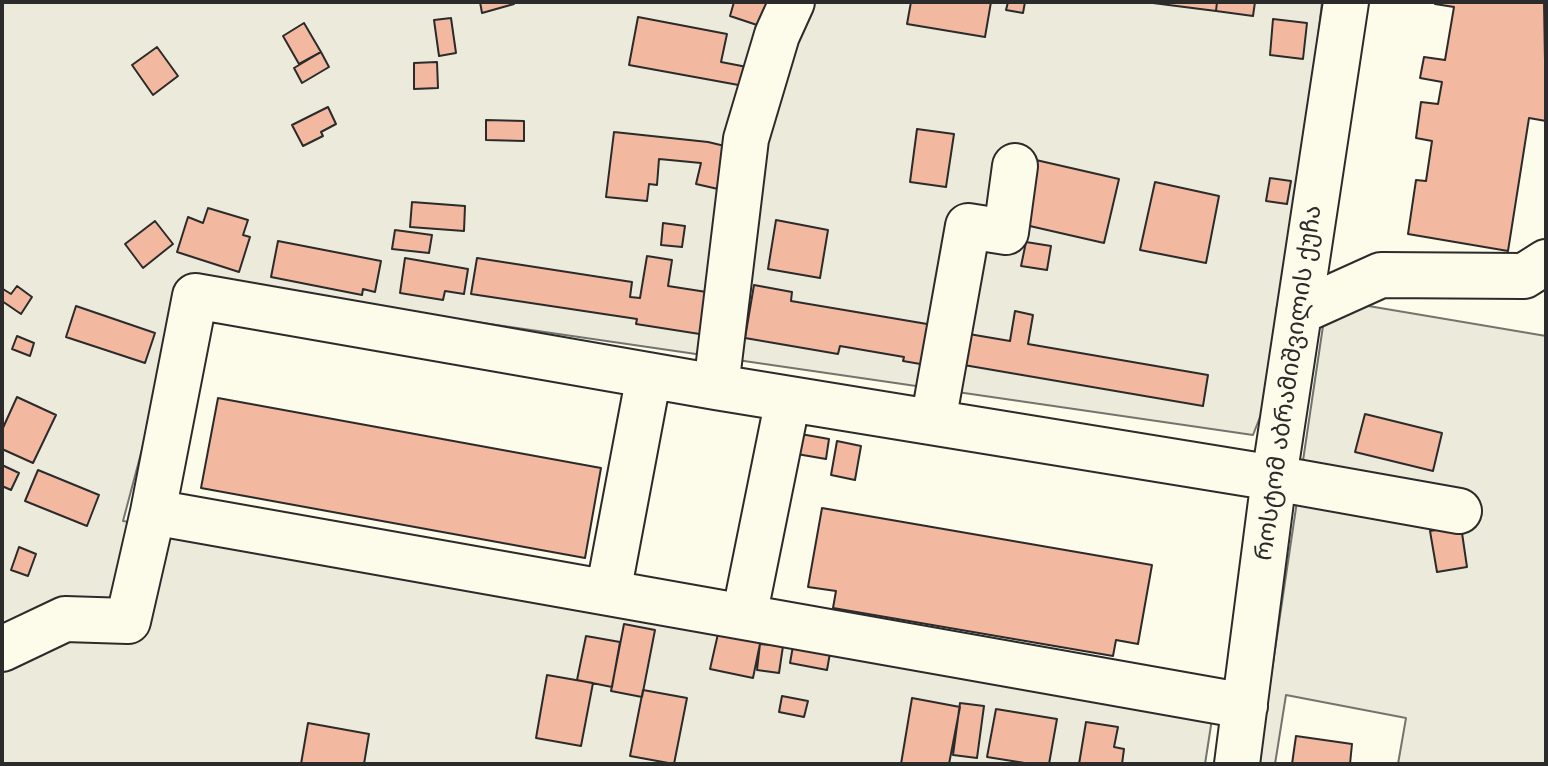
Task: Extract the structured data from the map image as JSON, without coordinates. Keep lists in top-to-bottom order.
{
  "streets": {
    "street": ["როსტომ აბრამიშვილის ქუჩა"]
  }
}
